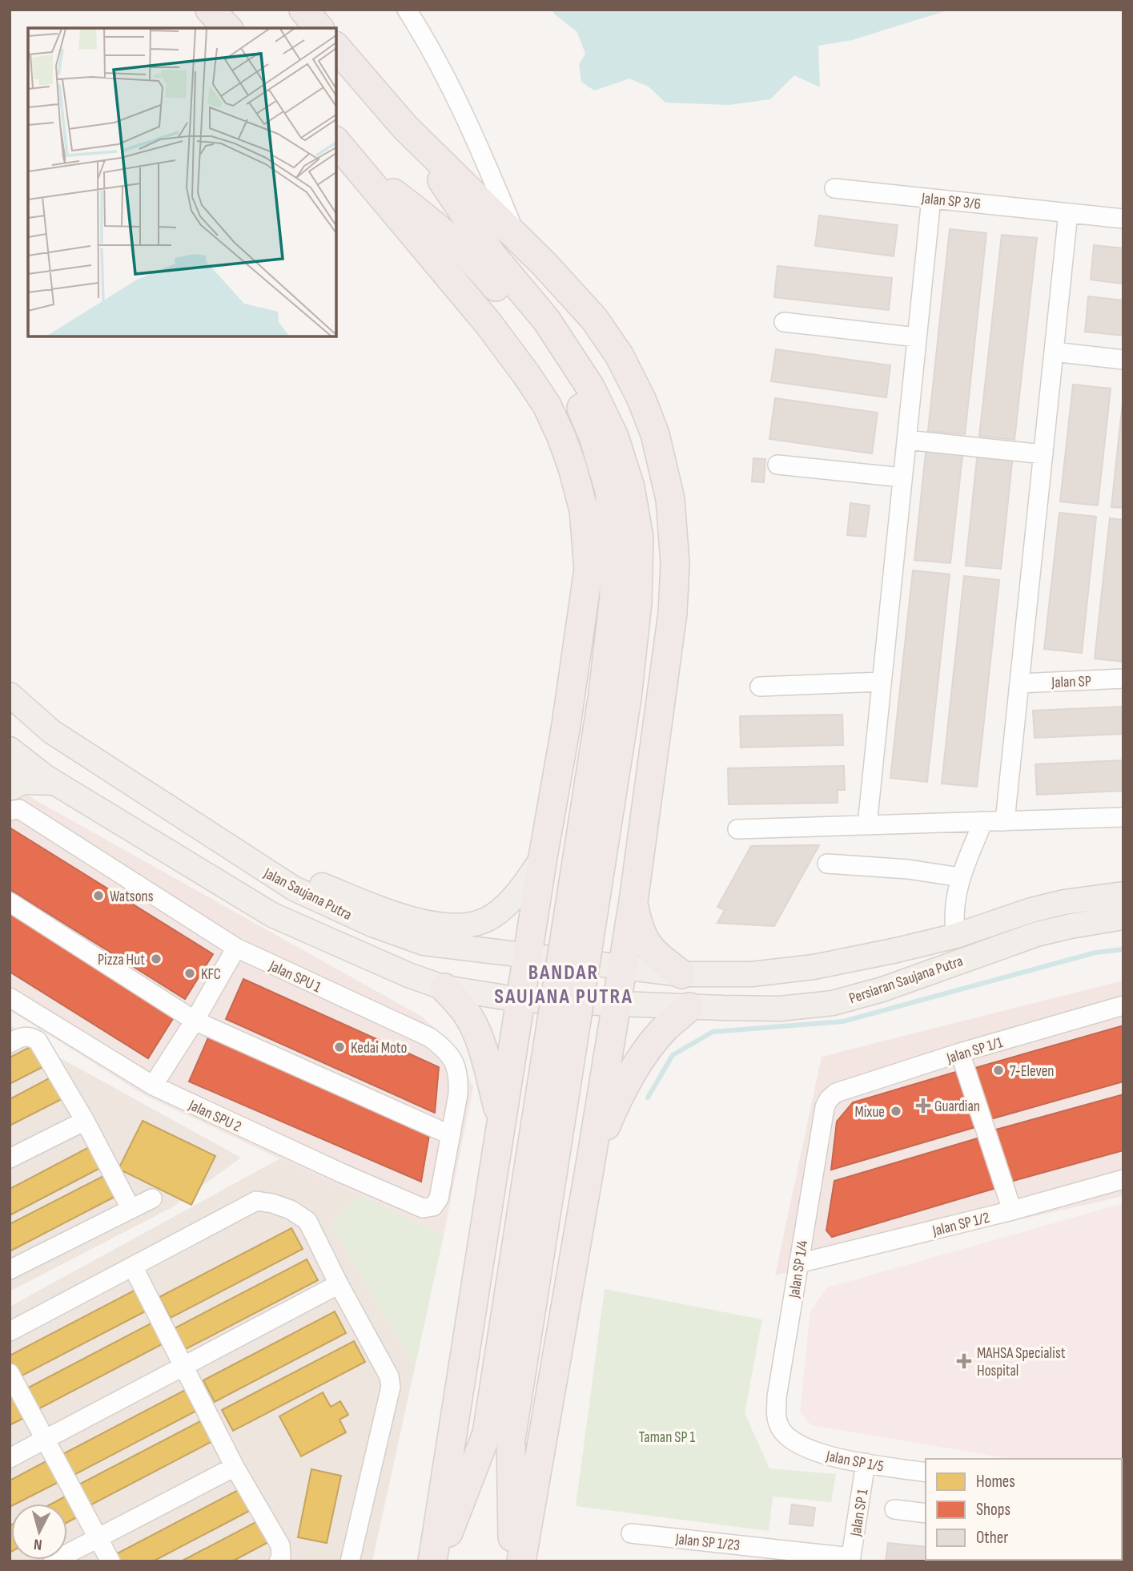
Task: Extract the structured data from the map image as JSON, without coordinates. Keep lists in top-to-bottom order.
{
  "streets": {
    "main road": ["Jalan Saujana Putra", "Persiaran Saujana Putra"],
    "street": [
      "Jalan SP 3/6",
      "Jalan SP",
      "Jalan SPU 1",
      "Jalan SP 1/1",
      "Jalan SPU 2",
      "Jalan SP 1/2",
      "Jalan SP 1/4",
      "Jalan SP 1/5",
      "Jalan SP 1",
      "Jalan SP 1/23"
    ]
  },
  "crossings": [
    ["Jalan Saujana Putra", "Persiaran Saujana Putra"],
    ["Jalan SPU 1", "Jalan SPU 2"],
    ["Jalan SP 1/1", "Jalan SP 1/4"],
    ["Jalan SP 1/2", "Jalan SP 1/4"],
    ["Jalan SP 1/4", "Jalan SP 1/5"],
    ["Jalan SP 1/5", "Jalan SP 1"],
    ["Jalan SP 1", "Jalan SP 1/23"]
  ],
  "districts": ["BANDAR SAUJANA PUTRA"],
  "parks": ["Taman SP 1"],
  "places": {
    "other": [
      "Watsons",
      "Pizza Hut",
      "KFC",
      "Kedai Moto",
      "7-Eleven",
      "Mixue"
    ],
    "health": ["Guardian", "MAHSA Specialist Hospital"]
  },
  "legend": ["Homes", "Shops", "Other"],
  "north": "bottom"
}
